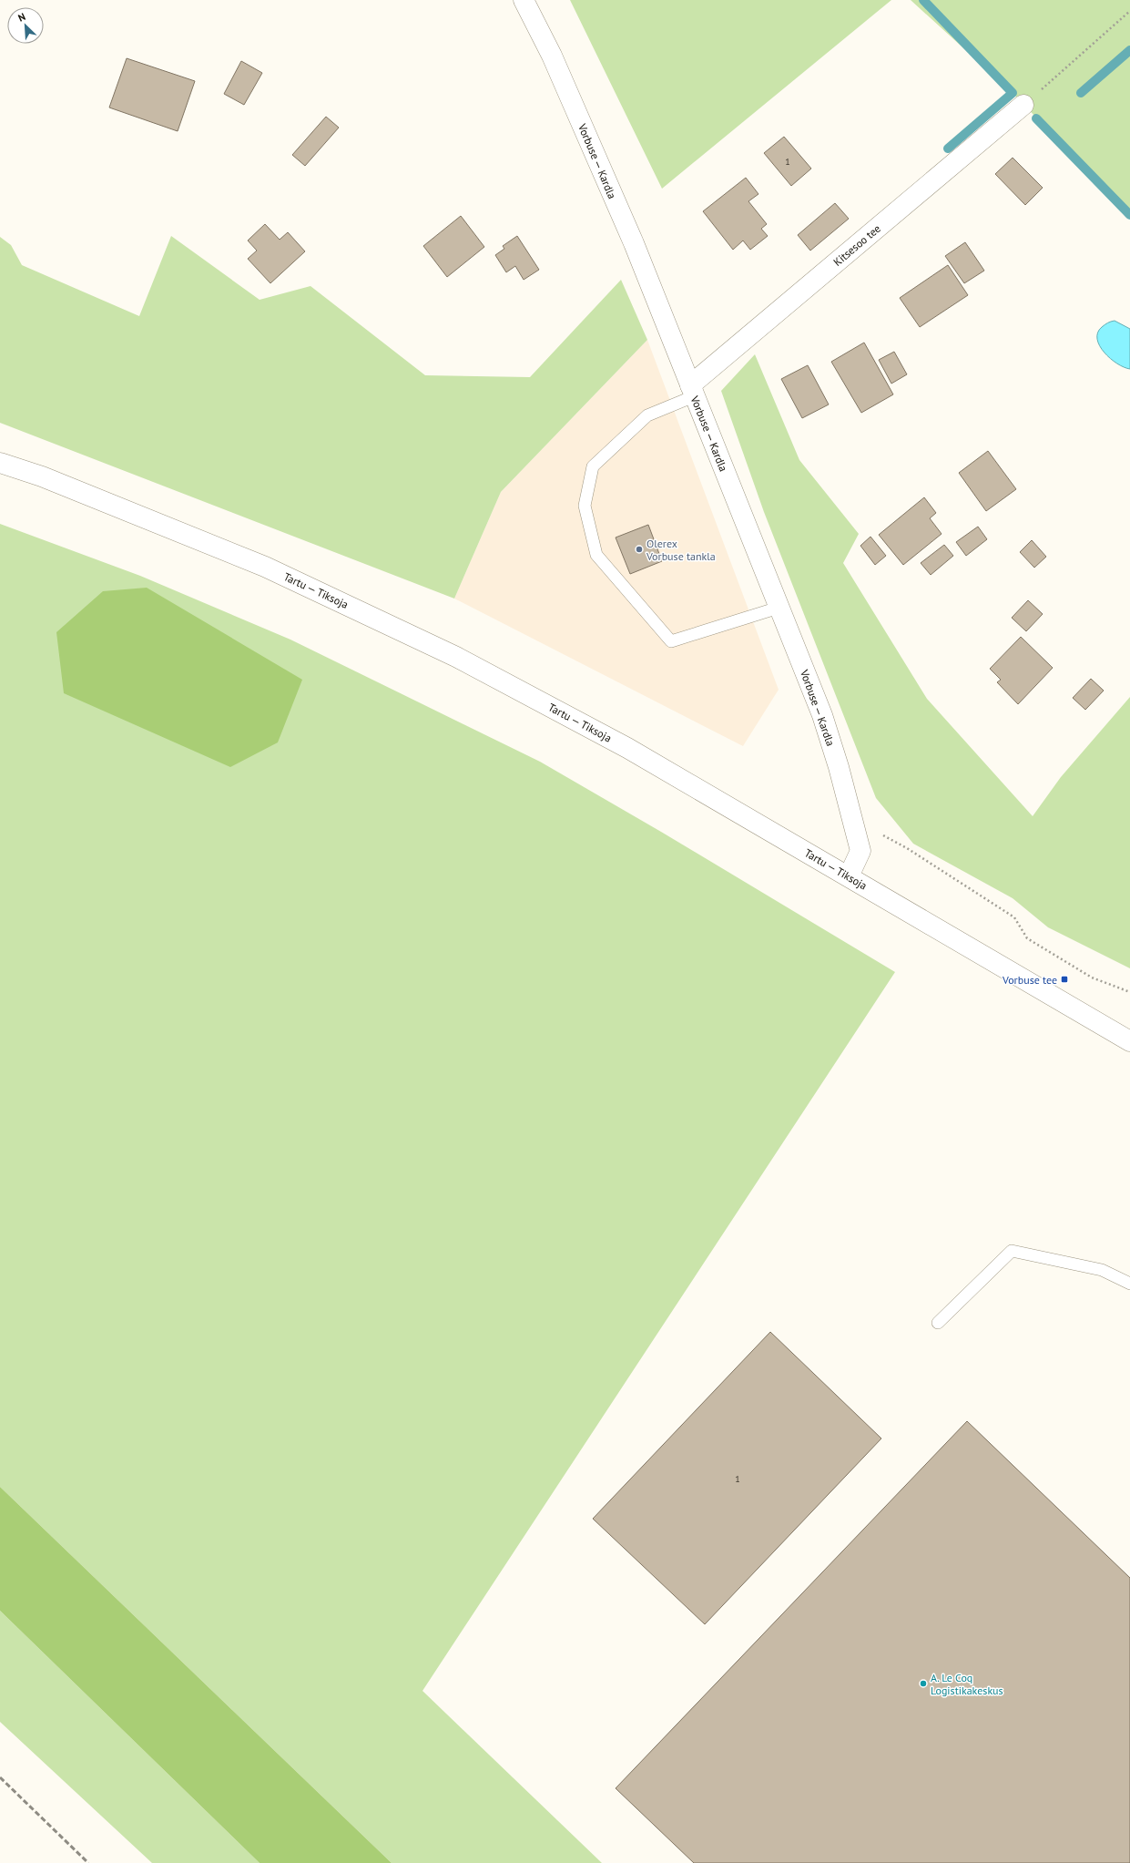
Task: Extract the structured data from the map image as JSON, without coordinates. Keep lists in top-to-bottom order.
{
  "streets": {
    "street": ["Vorbuse — Kardla", "Kitsesoo tee", "Tartu — Tiksoja"]
  },
  "crossings": [
    ["Vorbuse — Kardla", "Kitsesoo tee"],
    ["Vorbuse — Kardla", "Tartu — Tiksoja"]
  ],
  "places": {
    "other": ["Olerex Vorbuse tankla", "A. Le Coq Logistikakeskus"],
    "transit": ["Vorbuse tee"]
  },
  "house_numbers": ["1", "1"],
  "north": "top left"
}
